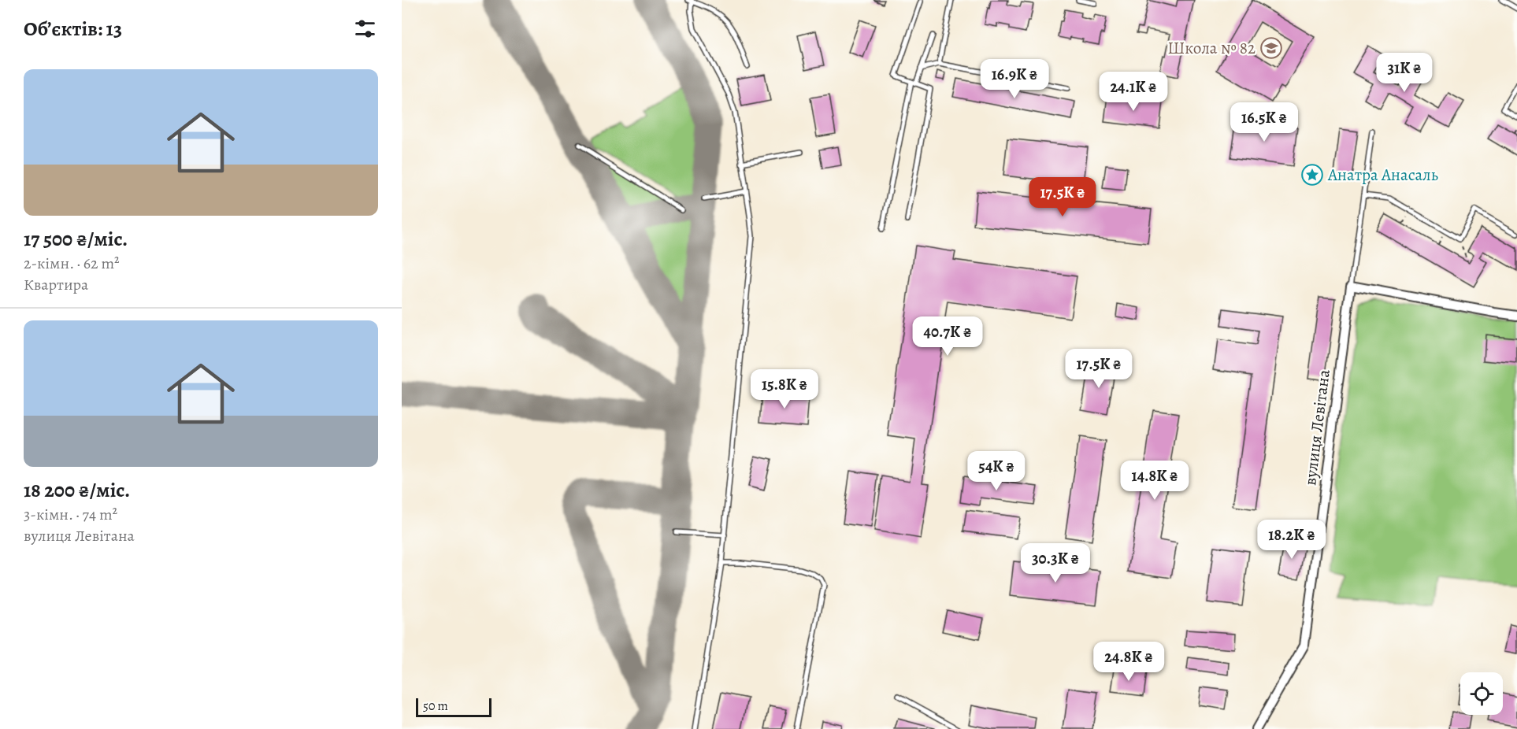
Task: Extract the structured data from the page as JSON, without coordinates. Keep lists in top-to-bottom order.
{
  "streets": {
    "street": ["вулиця Левітана"]
  },
  "places": {
    "school or university": ["Школа № 82"],
    "place": ["Анатра Анасаль"]
  },
  "scale_bar": "50 m",
  "page": {
    "heading": "Об’єктів: 13",
    "price": [
      "31K ₴",
      "16.9K ₴",
      "24.1K ₴",
      "16.5K ₴",
      "17.5K ₴",
      "40.7K ₴",
      "17.5K ₴",
      "15.8K ₴",
      "54K ₴",
      "14.8K ₴",
      "18.2K ₴",
      "30.3K ₴",
      "24.8K ₴"
    ],
    "list": [
      {
        "name": "17 500 ₴/міс.",
        "note": "2-кімн. · 62 m² · Квартира"
      },
      {
        "name": "18 200 ₴/міс.",
        "note": "3-кімн. · 74 m² · вулиця Левітана"
      }
    ],
    "scale": "50 m"
  }
}
